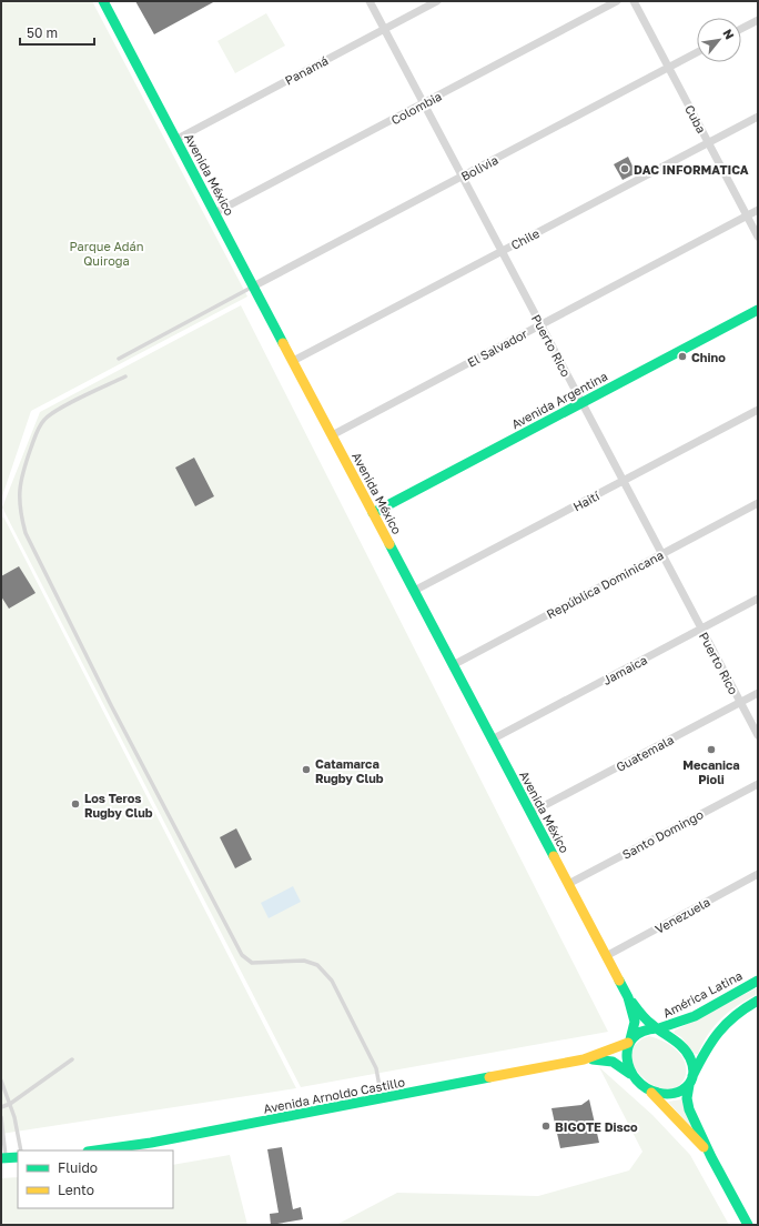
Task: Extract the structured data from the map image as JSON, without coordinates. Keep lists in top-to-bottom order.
{
  "streets": {
    "main road": [
      "Avenida México",
      "Avenida Argentina",
      "América Latina",
      "Avenida Arnoldo Castillo"
    ],
    "street": [
      "Panamá",
      "Colombia",
      "Cuba",
      "Bolivia",
      "Chile",
      "Puerto Rico",
      "El Salvador",
      "Haití",
      "República Dominicana",
      "Jamaica",
      "Guatemala",
      "Santo Domingo",
      "Venezuela"
    ]
  },
  "crossings": [
    ["Panamá", "Avenida México"],
    ["Panamá", "Puerto Rico"],
    ["Colombia", "Avenida México"],
    ["Colombia", "Puerto Rico"],
    ["Cuba", "Bolivia"],
    ["Cuba", "Chile"],
    ["Cuba", "El Salvador"],
    ["Bolivia", "Avenida México"],
    ["Bolivia", "Puerto Rico"],
    ["Avenida México", "Chile"],
    ["Avenida México", "El Salvador"],
    ["Avenida México", "Avenida Argentina"],
    ["Avenida México", "Haití"],
    ["Avenida México", "República Dominicana"],
    ["Avenida México", "Jamaica"],
    ["Avenida México", "Guatemala"],
    ["Avenida México", "Santo Domingo"],
    ["Avenida México", "Venezuela"],
    ["Avenida México", "América Latina"],
    ["Avenida México", "Avenida Arnoldo Castillo"],
    ["Chile", "Puerto Rico"],
    ["Puerto Rico", "El Salvador"],
    ["Puerto Rico", "Avenida Argentina"],
    ["Puerto Rico", "Haití"],
    ["Puerto Rico", "República Dominicana"],
    ["Puerto Rico", "Jamaica"],
    ["Puerto Rico", "Guatemala"],
    ["América Latina", "Avenida Arnoldo Castillo"]
  ],
  "parks": ["Parque Adán Quiroga"],
  "places": [
    "DAC INFORMATICA",
    "Chino",
    "Mecanica Pioli",
    "Catamarca Rugby Club",
    "Los Teros Rugby Club",
    "BIGOTE Disco"
  ],
  "legend": ["Fluido", "Lento"],
  "scale_bar": "50 m",
  "north": "top right"
}
